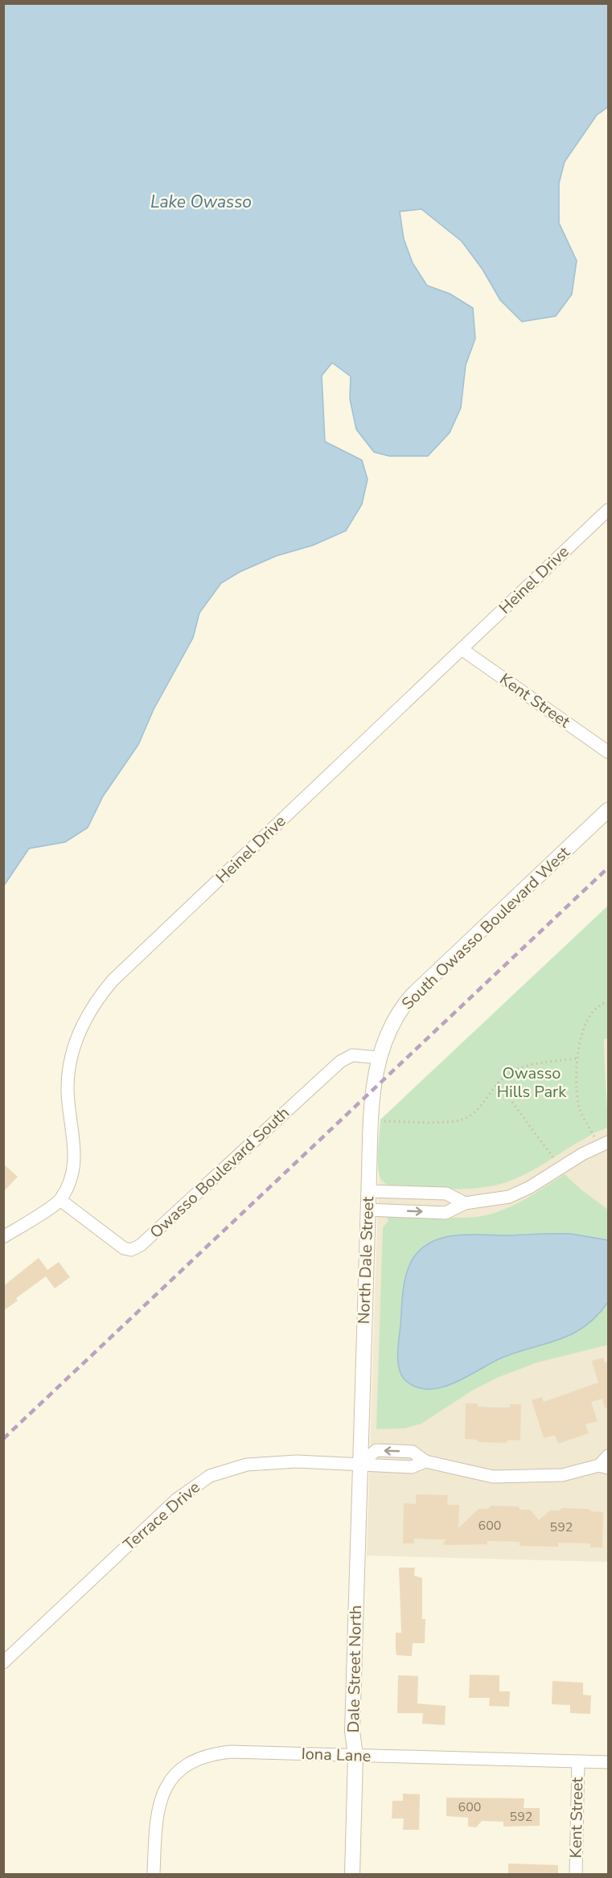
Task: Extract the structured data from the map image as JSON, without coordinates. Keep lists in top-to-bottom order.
{
  "streets": {
    "street": [
      "Heinel Drive",
      "Kent Street",
      "South Owasso Boulevard West",
      "Owasso Boulevard South",
      "North Dale Street",
      "Terrace Drive",
      "Dale Street North",
      "Iona Lane"
    ]
  },
  "crossings": [
    ["Heinel Drive", "Kent Street"],
    ["Heinel Drive", "Owasso Boulevard South"],
    ["Kent Street", "Iona Lane"],
    ["South Owasso Boulevard West", "Owasso Boulevard South"],
    ["South Owasso Boulevard West", "North Dale Street"],
    ["Owasso Boulevard South", "North Dale Street"],
    ["North Dale Street", "Terrace Drive"],
    ["North Dale Street", "Dale Street North"],
    ["Terrace Drive", "Dale Street North"],
    ["Dale Street North", "Iona Lane"]
  ],
  "water": ["Lake Owasso"],
  "parks": ["Owasso Hills Park"],
  "house_numbers": [
    "600",
    "592",
    "600",
    "592"
  ]
}
